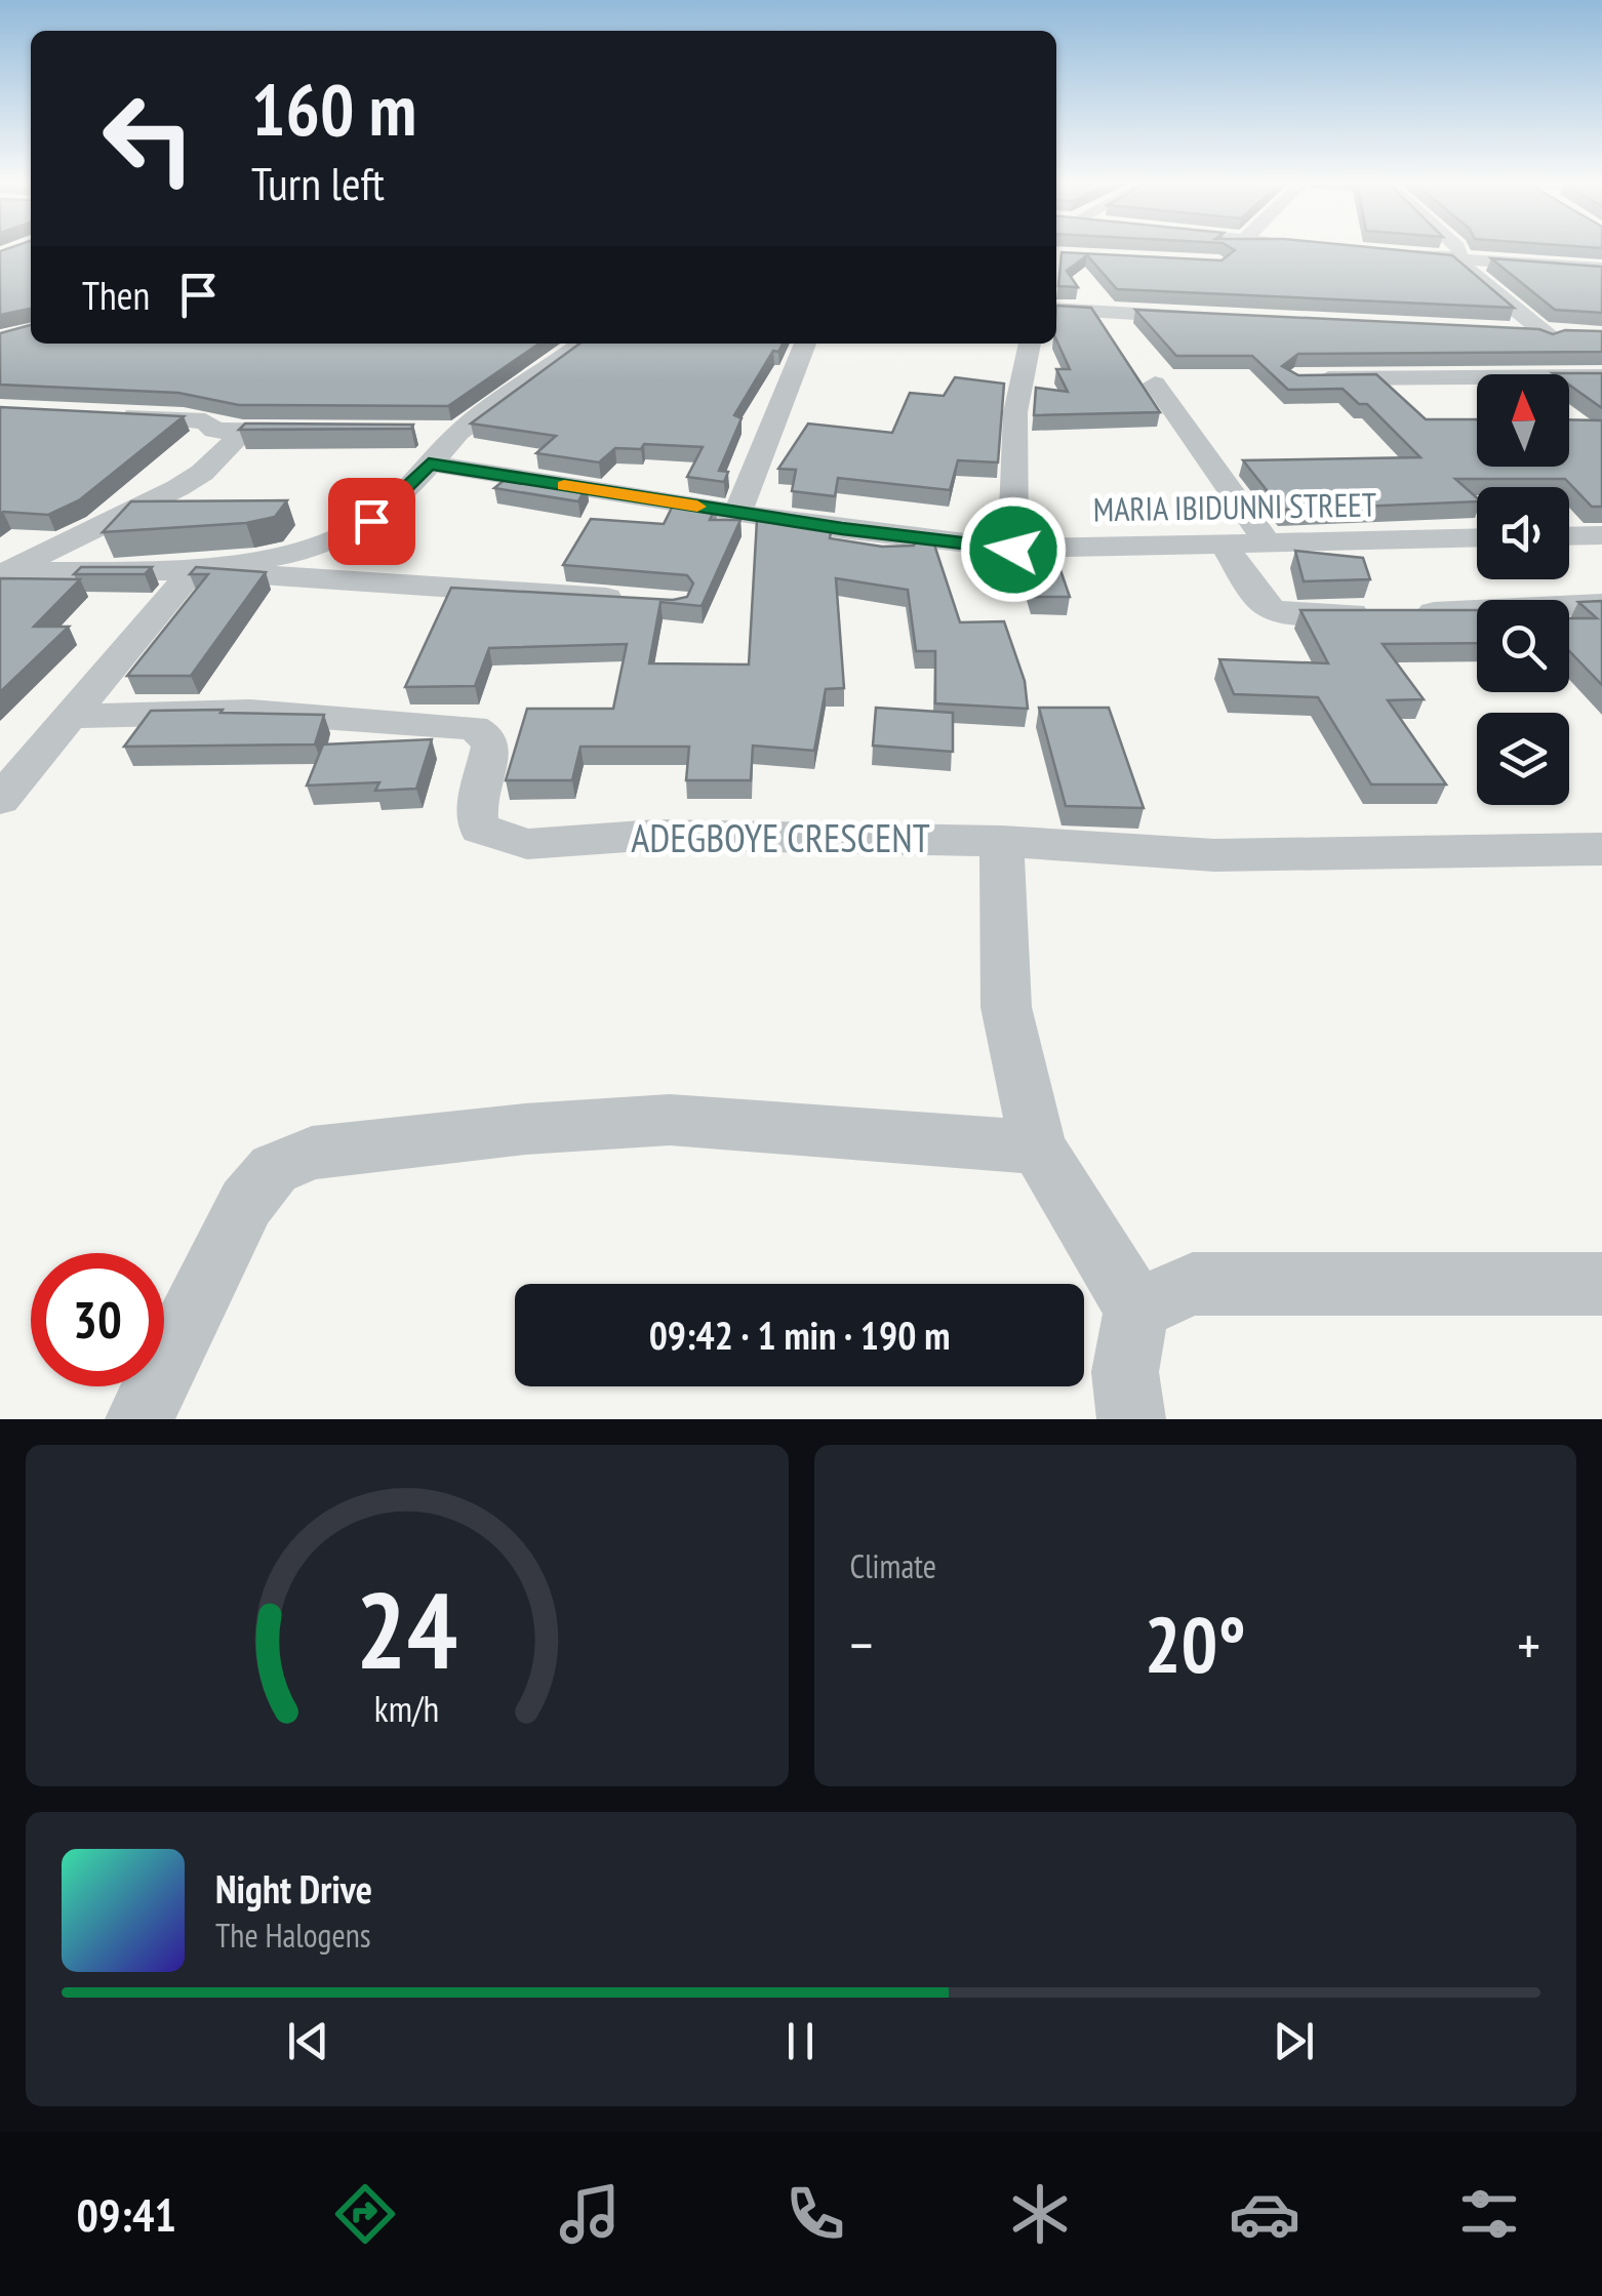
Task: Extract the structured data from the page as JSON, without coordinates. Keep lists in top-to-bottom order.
{
  "streets": {
    "street": ["MARIA IBIDUNNI STREET", "ADEGBOYE CRESCENT"]
  },
  "north": "top",
  "page": {
    "turn": ["160 m", "Turn left"],
    "then": "Then",
    "limit": "30",
    "trip": "09:42 · 1 min · 190 m",
    "tile": "Climate",
    "heat": ["−", "20°", "+"],
    "song": ["Night Drive", "The Halogens"],
    "tabs": "09:41",
    "gauge": ["24", "km/h"]
  }
}
